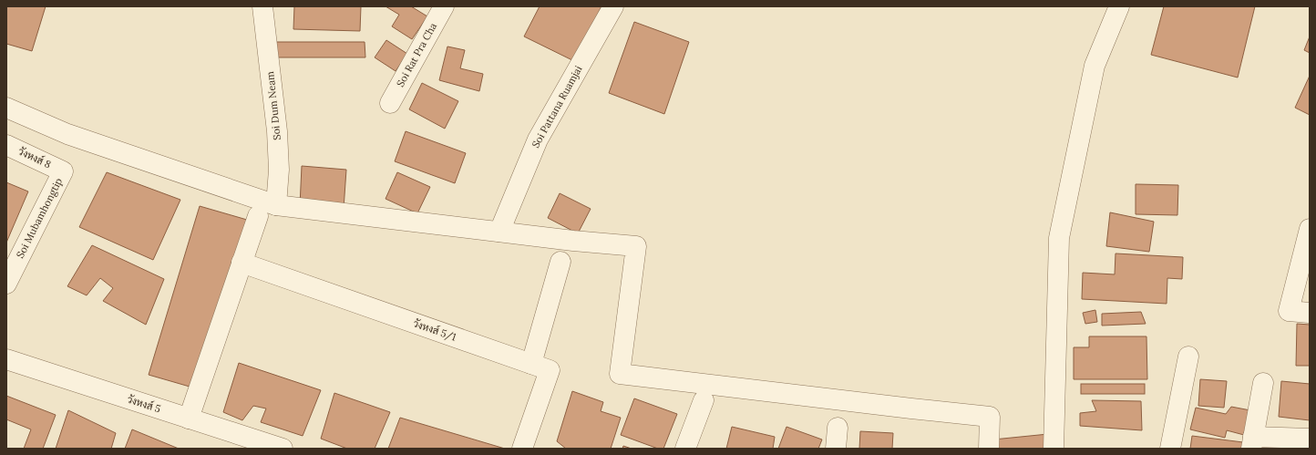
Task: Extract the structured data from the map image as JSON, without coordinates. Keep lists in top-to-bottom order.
{
  "streets": {
    "street": [
      "Soi Rat Pra Cha",
      "Soi Dum Neam",
      "Soi Pattana Ruamjai",
      "วังหงส์ 8",
      "Soi Mubamhongtip",
      "วังหงส์ 5/1",
      "วังหงส์ 5"
    ]
  },
  "crossings": [
    ["วังหงส์ 8", "Soi Mubamhongtip"]
  ]
}
